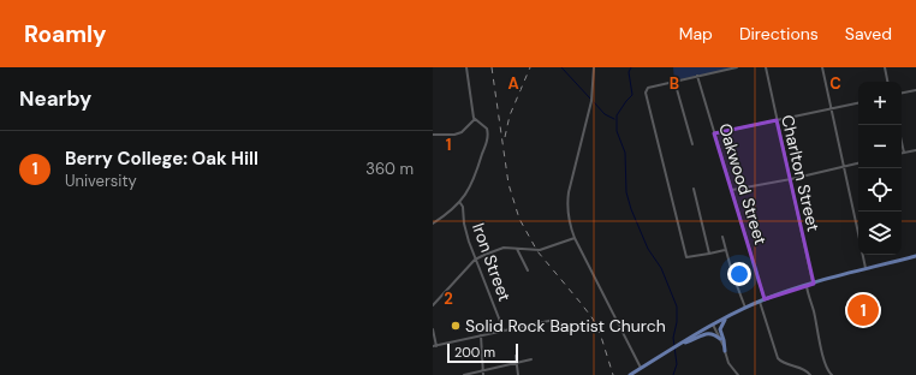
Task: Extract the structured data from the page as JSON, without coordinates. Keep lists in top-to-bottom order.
{
  "streets": {
    "street": ["Charlton Street", "Oakwood Street", "Iron Street"]
  },
  "places": ["Solid Rock Baptist Church"],
  "scale_bar": "200 m",
  "page": {
    "header": "Roamly",
    "nav": ["Map", "Directions", "Saved"],
    "heading": "Nearby",
    "map_buttons": ["+", "−"],
    "list": [
      {
        "mark": "1",
        "name": "Berry College: Oak Hill",
        "note": "University",
        "value": "360 m"
      }
    ],
    "pins": "1",
    "scale": "200 m"
  },
  "grid": {
    "columns": ["A", "B", "C"],
    "rows": ["1", "2"]
  }
}
